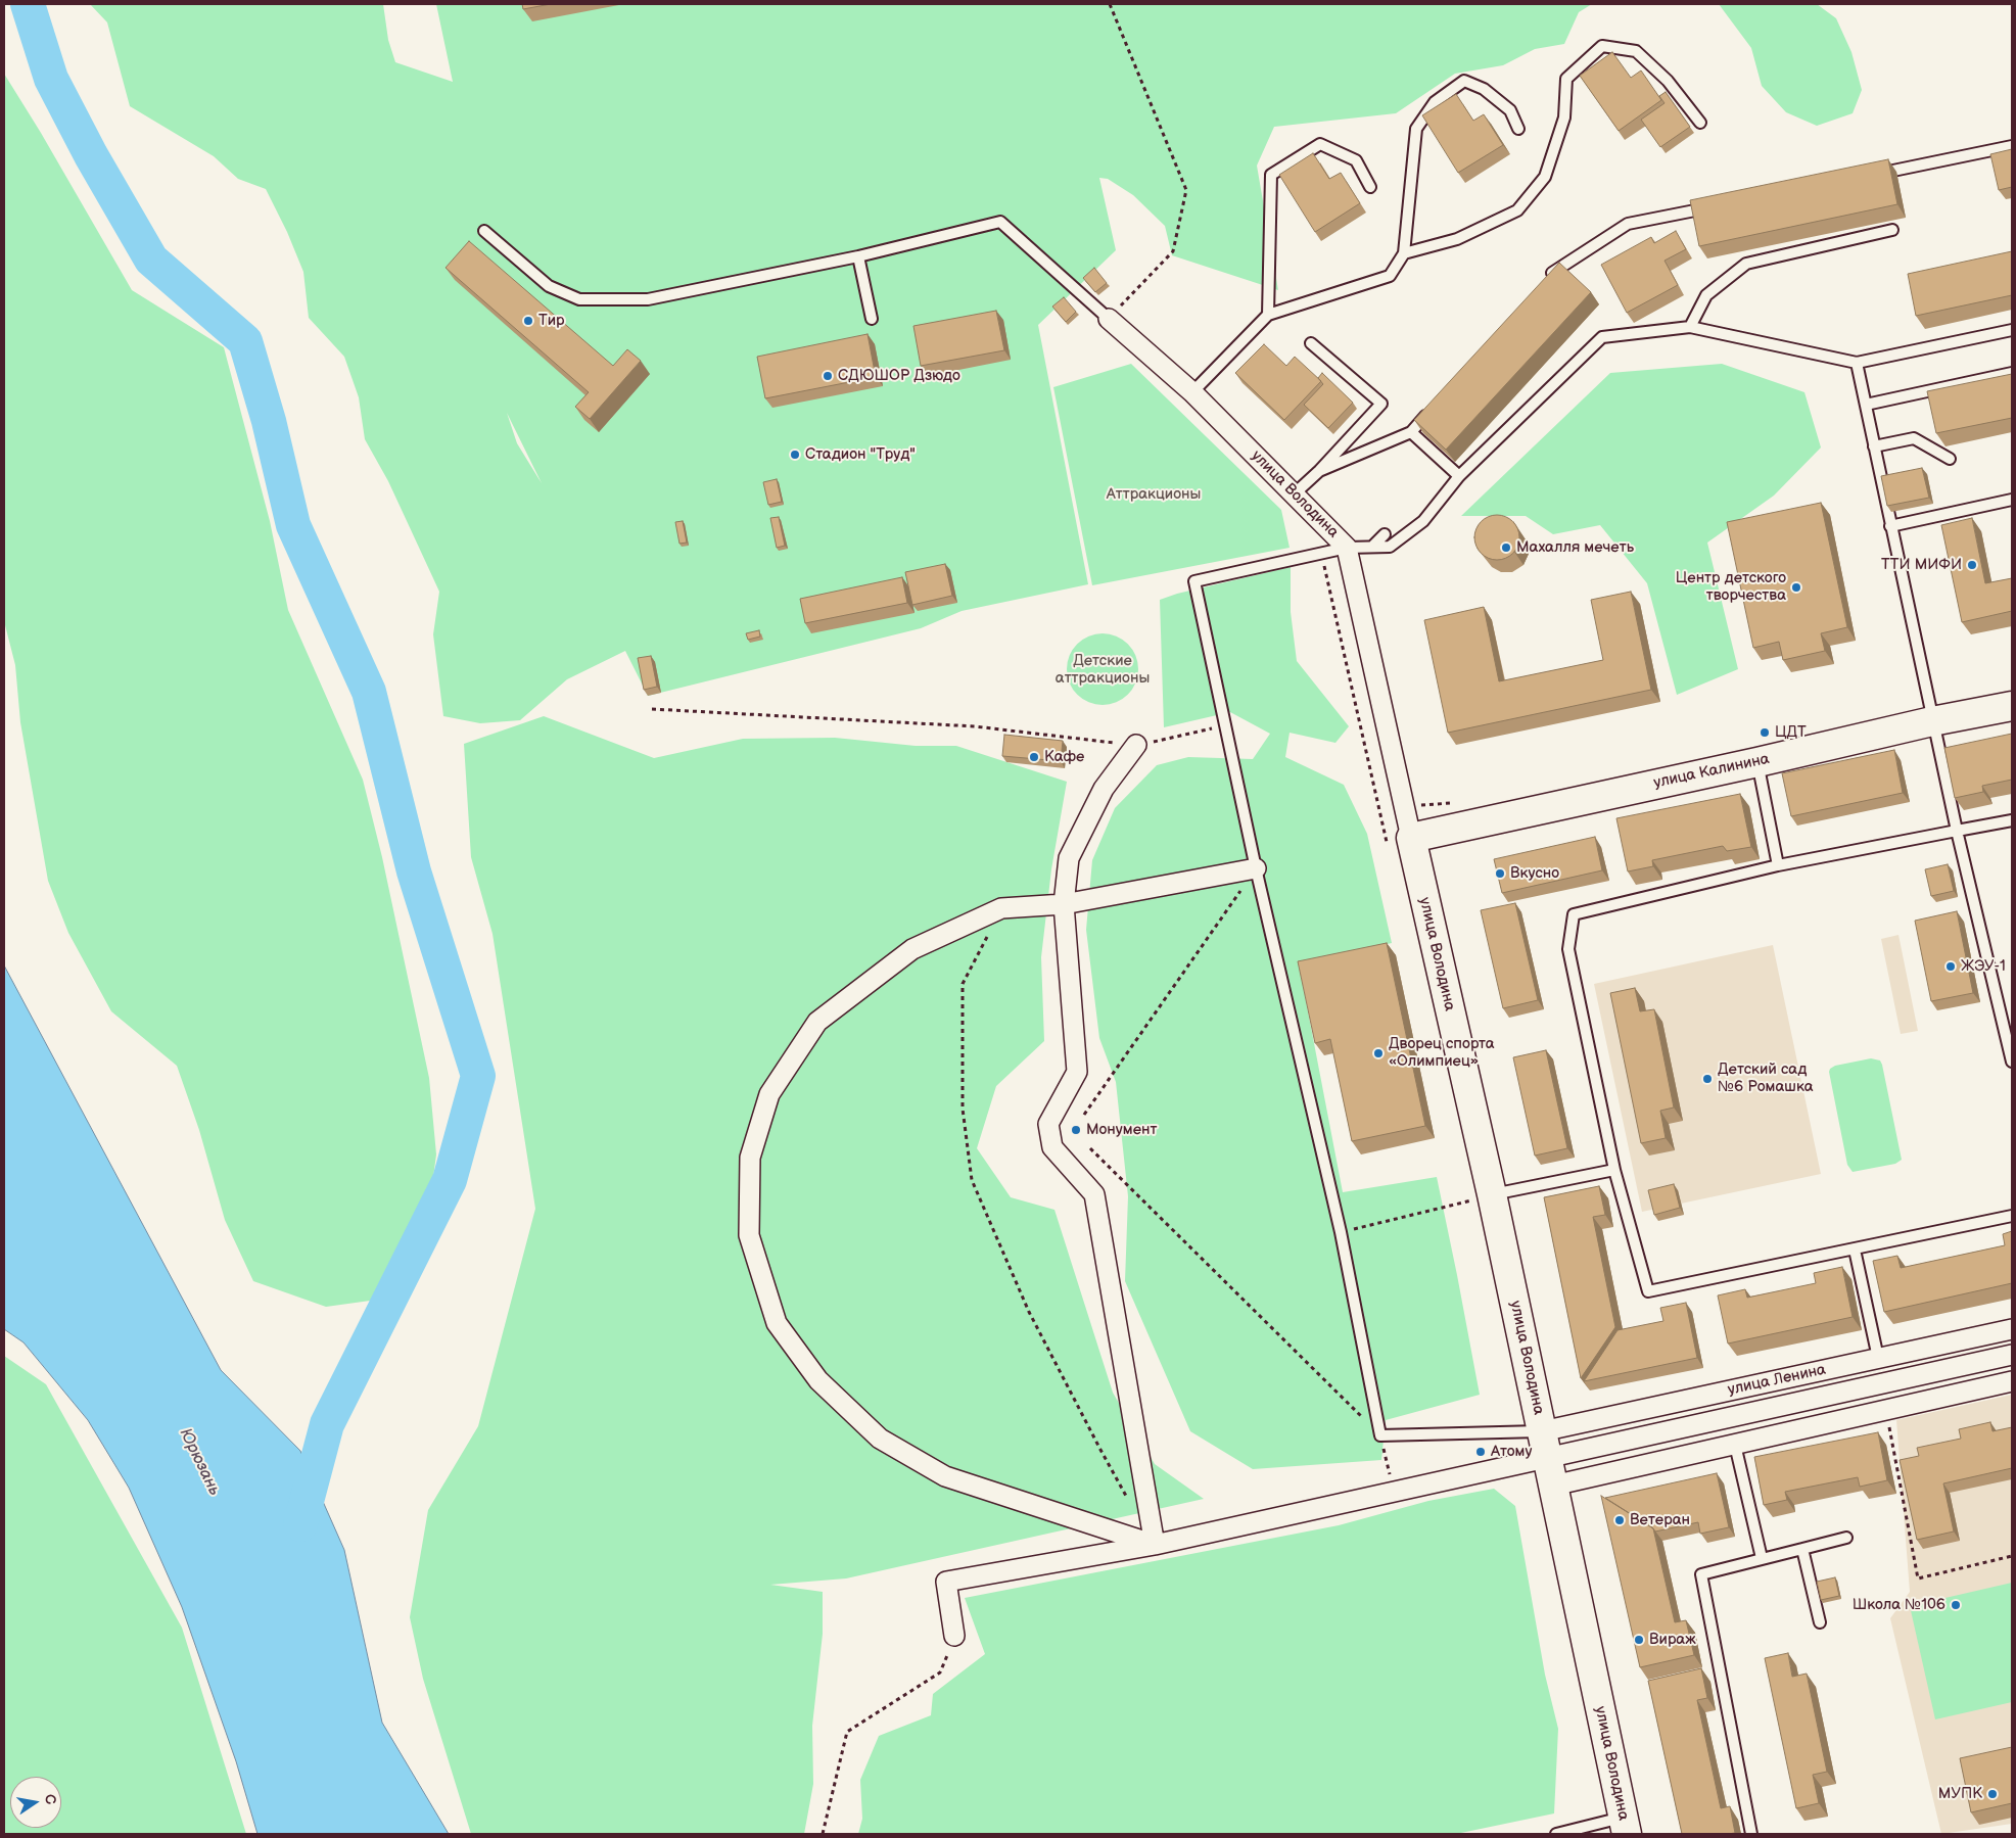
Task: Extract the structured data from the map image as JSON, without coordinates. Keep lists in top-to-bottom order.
{
  "streets": {
    "street": ["улица Володина", "улица Калинина", "улица Ленина"]
  },
  "crossings": [
    ["улица Володина", "улица Калинина"],
    ["улица Володина", "улица Ленина"]
  ],
  "water": ["Юрюзань"],
  "parks": ["Аттракционы", "Детские аттракционы"],
  "places": [
    "Тир",
    "СДЮШОР Дзюдо",
    "Стадион \"Труд\"",
    "Махалля мечеть",
    "ТТИ МИФИ",
    "Центр детского творчества",
    "ЦДТ",
    "Кафе",
    "Вкусно",
    "ЖЭУ-1",
    "Дворец спорта «Олимпиец»",
    "Детский сад №6 Ромашка",
    "Монумент",
    "Атому",
    "Ветеран",
    "Школа №106",
    "Вираж",
    "МУПК"
  ],
  "north": "right"
}
